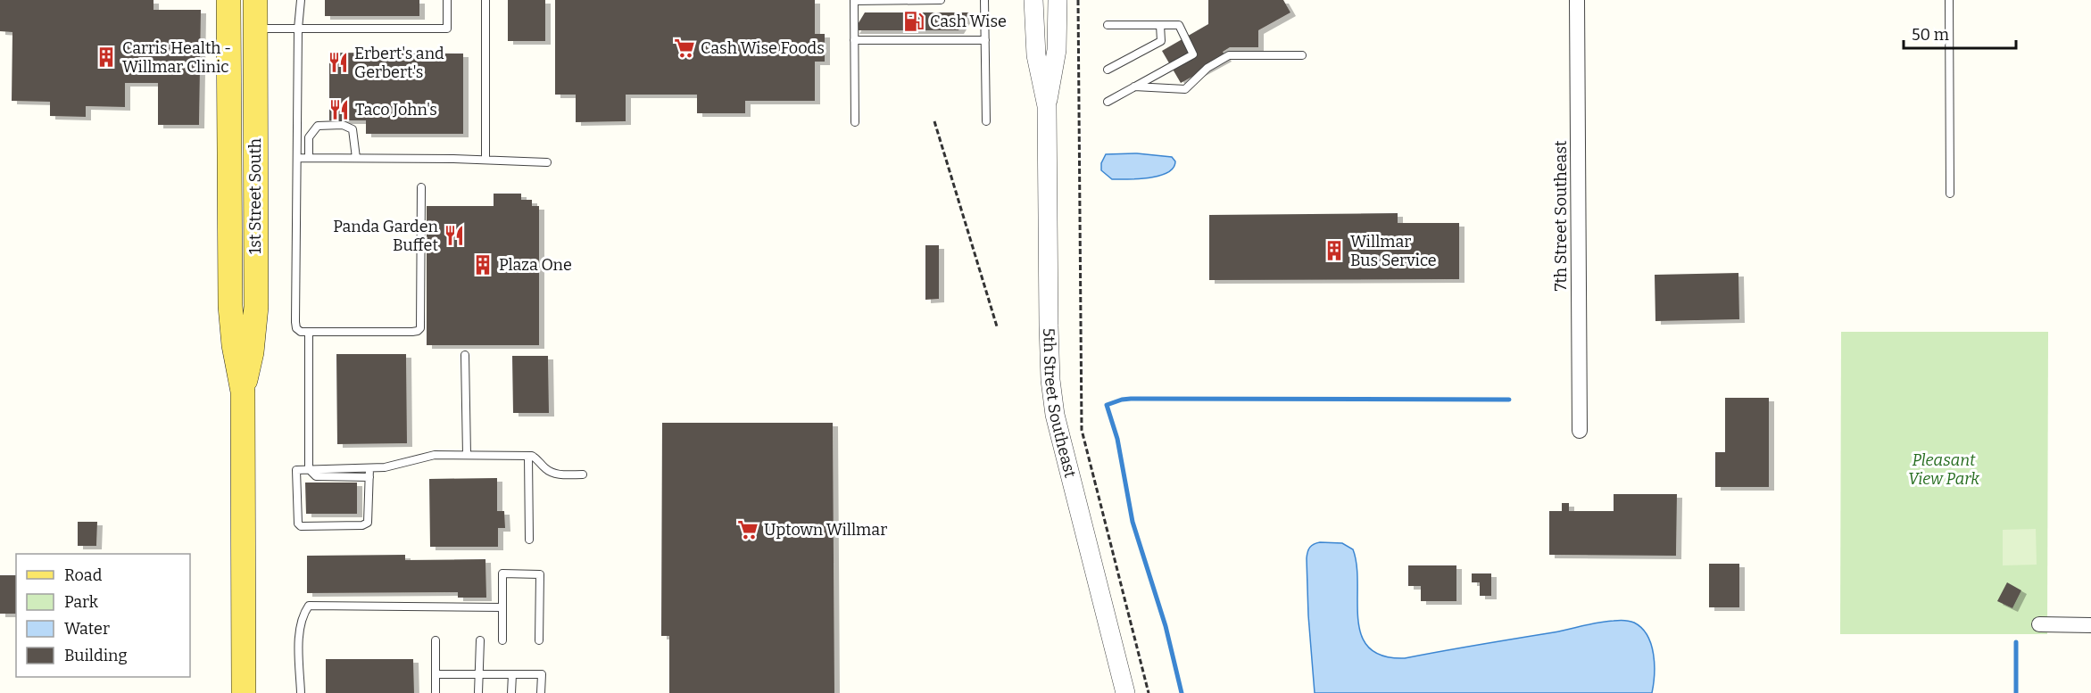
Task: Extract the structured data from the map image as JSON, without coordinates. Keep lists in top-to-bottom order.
{
  "streets": {
    "main road": ["1st Street South"],
    "street": ["7th Street Southeast", "5th Street Southeast"]
  },
  "parks": ["Pleasant View Park"],
  "places": {
    "fuel station": ["Cash Wise"],
    "supermarket": ["Cash Wise Foods", "Uptown Willmar"],
    "building": ["Carris Health - Willmar Clinic", "Willmar Bus Service", "Plaza One"],
    "restaurant": ["Erbert's and Gerbert's", "Taco John's", "Panda Garden Buffet"]
  },
  "legend": [
    "Road",
    "Park",
    "Water",
    "Building"
  ],
  "scale_bar": "50 m"
}
